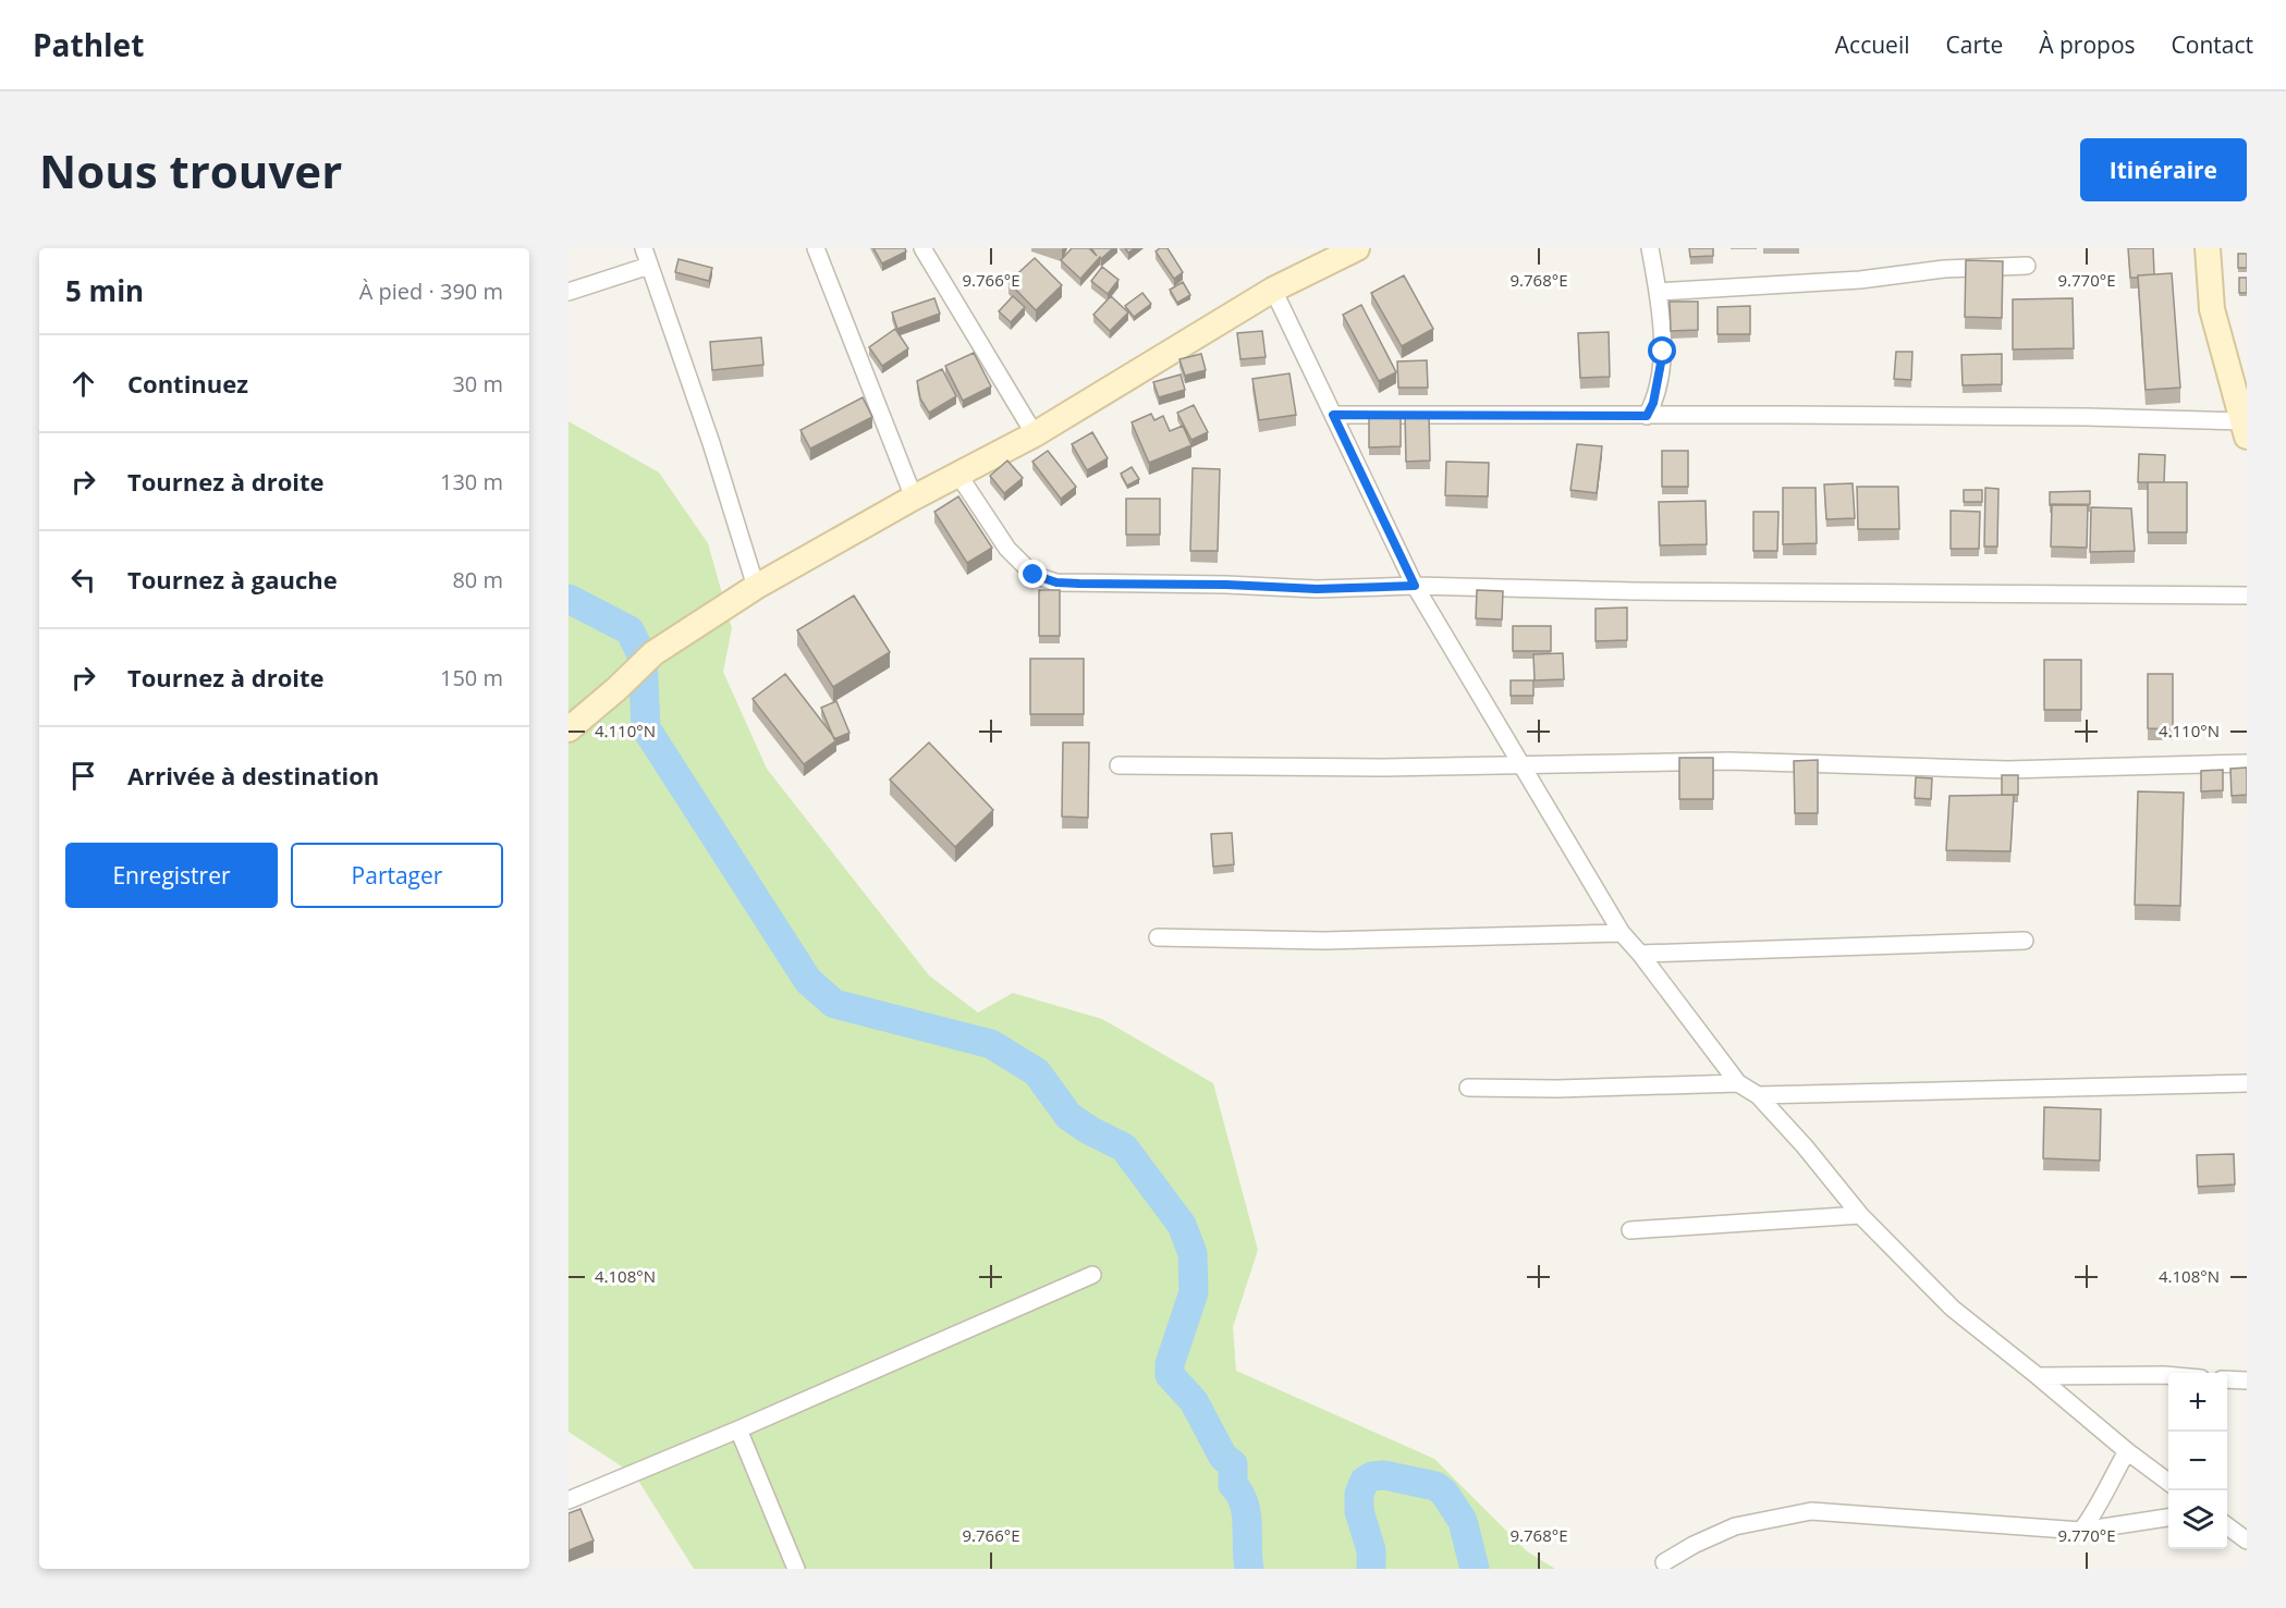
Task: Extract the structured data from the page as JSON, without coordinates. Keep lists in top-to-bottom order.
{
  "page": {
    "header": "Pathlet",
    "nav": [
      "Accueil",
      "Carte",
      "À propos",
      "Contact"
    ],
    "buttons": [
      "Itinéraire",
      ["Enregistrer", "Partager"]
    ],
    "title": "Nous trouver",
    "heading": ["5 min", "À pied · 390 m"],
    "list": [
      ["Continuez", "30 m"],
      ["Tournez à droite", "130 m"],
      ["Tournez à gauche", "80 m"],
      ["Tournez à droite", "150 m"],
      "Arrivée à destination"
    ],
    "map_buttons": ["+", "−"]
  },
  "coordinates": [
    "9.766°E",
    "9.768°E",
    "9.770°E",
    "4.110°N",
    "4.108°N"
  ]
}
